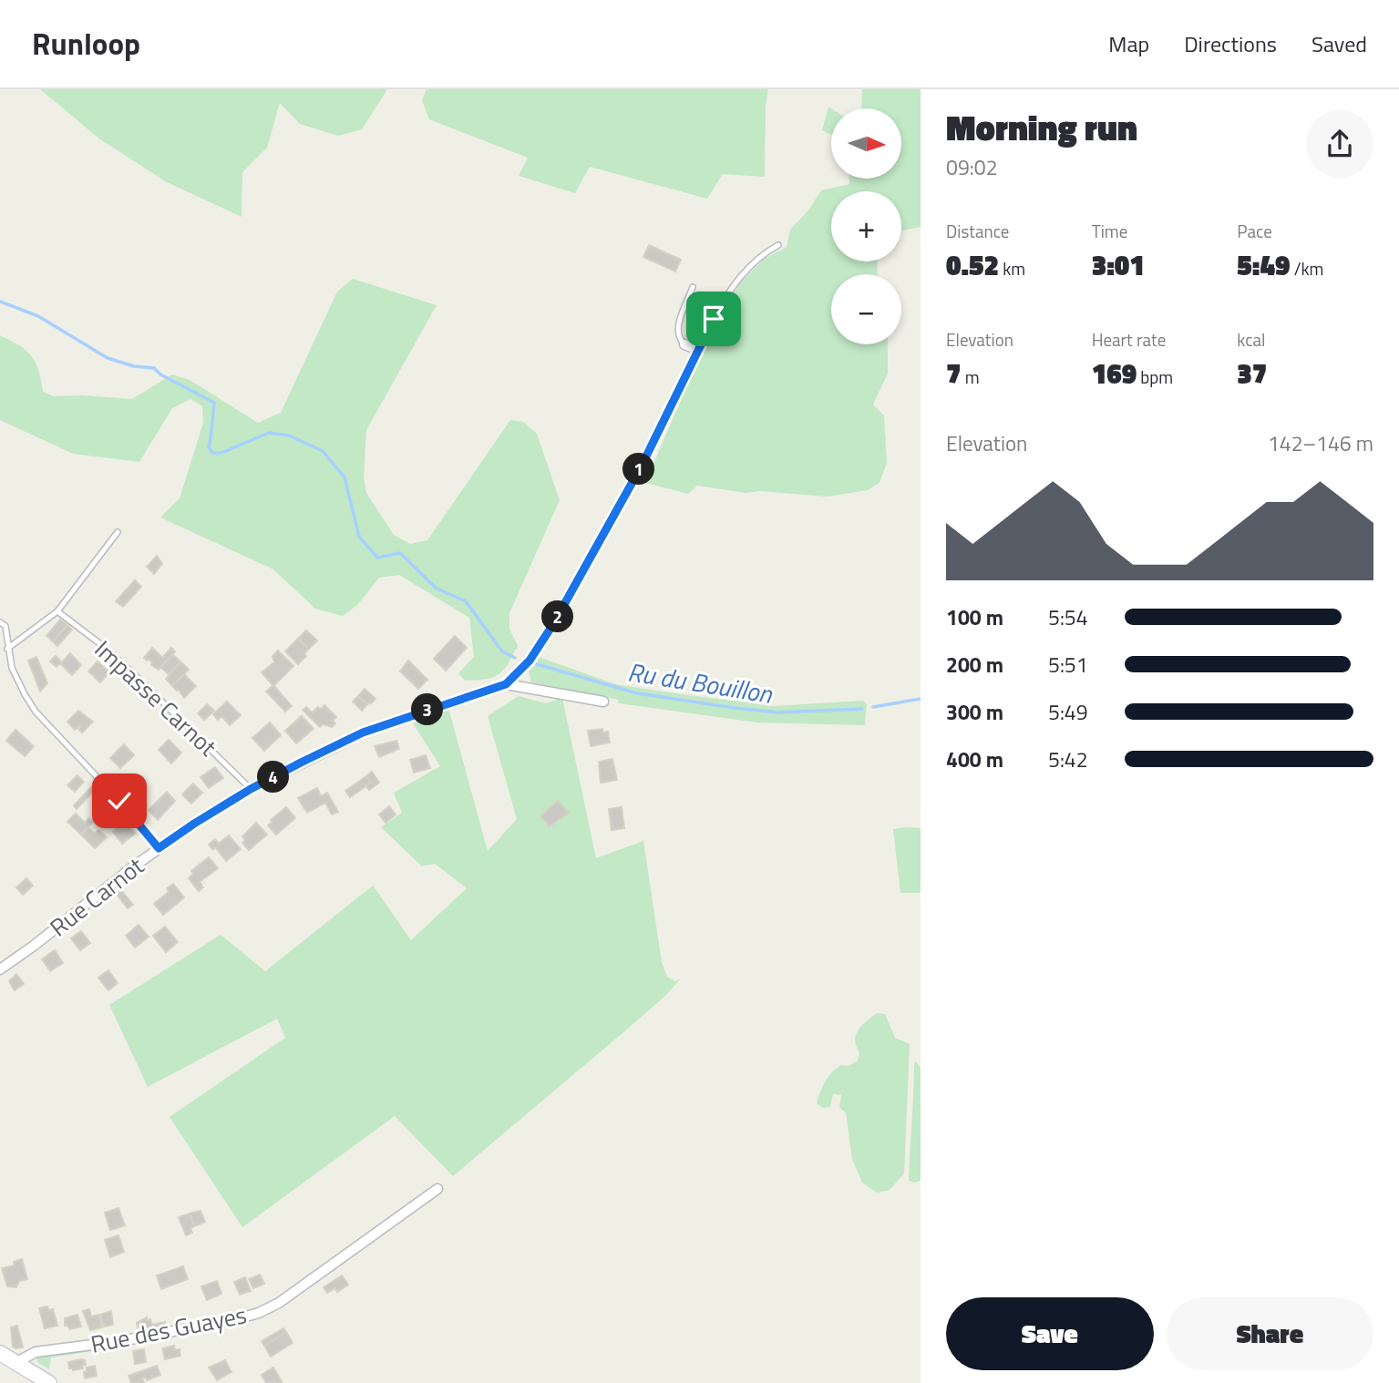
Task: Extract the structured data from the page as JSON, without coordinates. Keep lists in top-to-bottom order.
{
  "streets": {
    "street": ["Rue Carnot", "Rue des Guayes"],
    "lane": ["Impasse Carnot"]
  },
  "crossings": [
    ["Impasse Carnot", "Rue Carnot"]
  ],
  "water": ["Ru du Bouillon"],
  "north": "right",
  "page": {
    "header": "Runloop",
    "nav": ["Map", "Directions", "Saved"],
    "heading": ["Morning run", "09:02"],
    "map_buttons": ["+", "−"],
    "stats": [
      ["Distance", "0.52 km"],
      ["Time", "3:01"],
      ["Pace", "5:49 /km"],
      ["Elevation", "7 m"],
      ["Heart rate", "169 bpm"],
      ["kcal", "37"]
    ],
    "chart": ["Elevation", "142–146 m"],
    "pins": [
      "1",
      "2",
      "3",
      "4"
    ],
    "list": [
      {
        "name": "100 m",
        "note": "5:54"
      },
      {
        "name": "200 m",
        "note": "5:51"
      },
      {
        "name": "300 m",
        "note": "5:49"
      },
      {
        "name": "400 m",
        "note": "5:42"
      }
    ],
    "buttons": ["Save", "Share"]
  }
}
